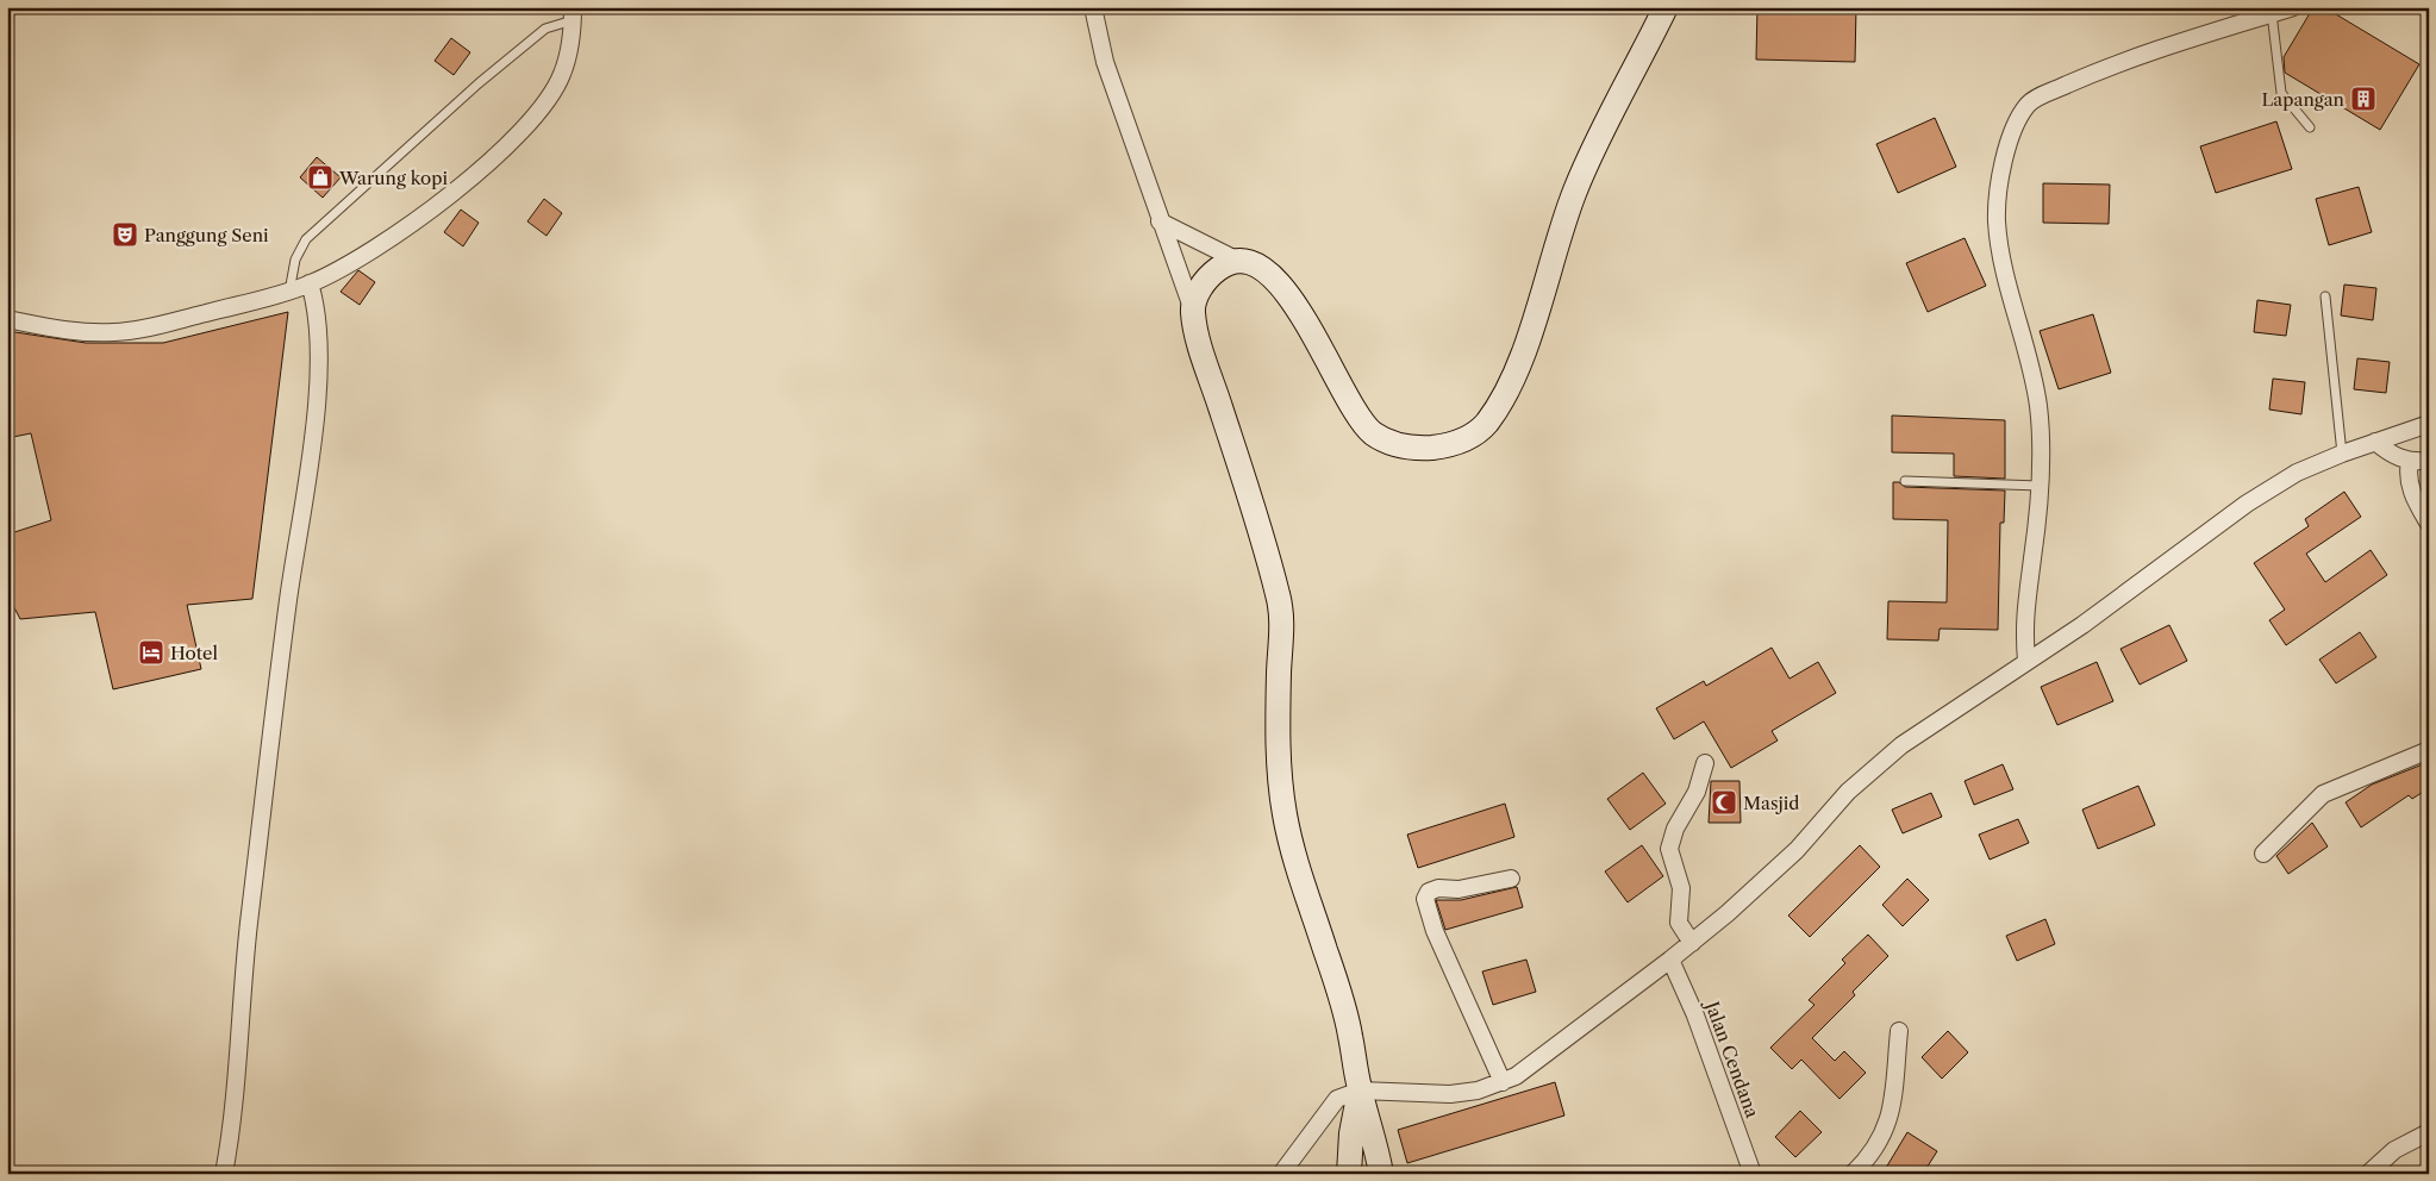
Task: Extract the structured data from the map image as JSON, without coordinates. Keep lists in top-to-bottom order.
{
  "streets": {
    "street": ["Jalan Cendana"]
  },
  "places": {
    "building": ["Lapangan"],
    "shop": ["Warung kopi"],
    "theatre": ["Panggung Seni"],
    "hotel": ["Hotel"],
    "mosque": ["Masjid"]
  }
}
